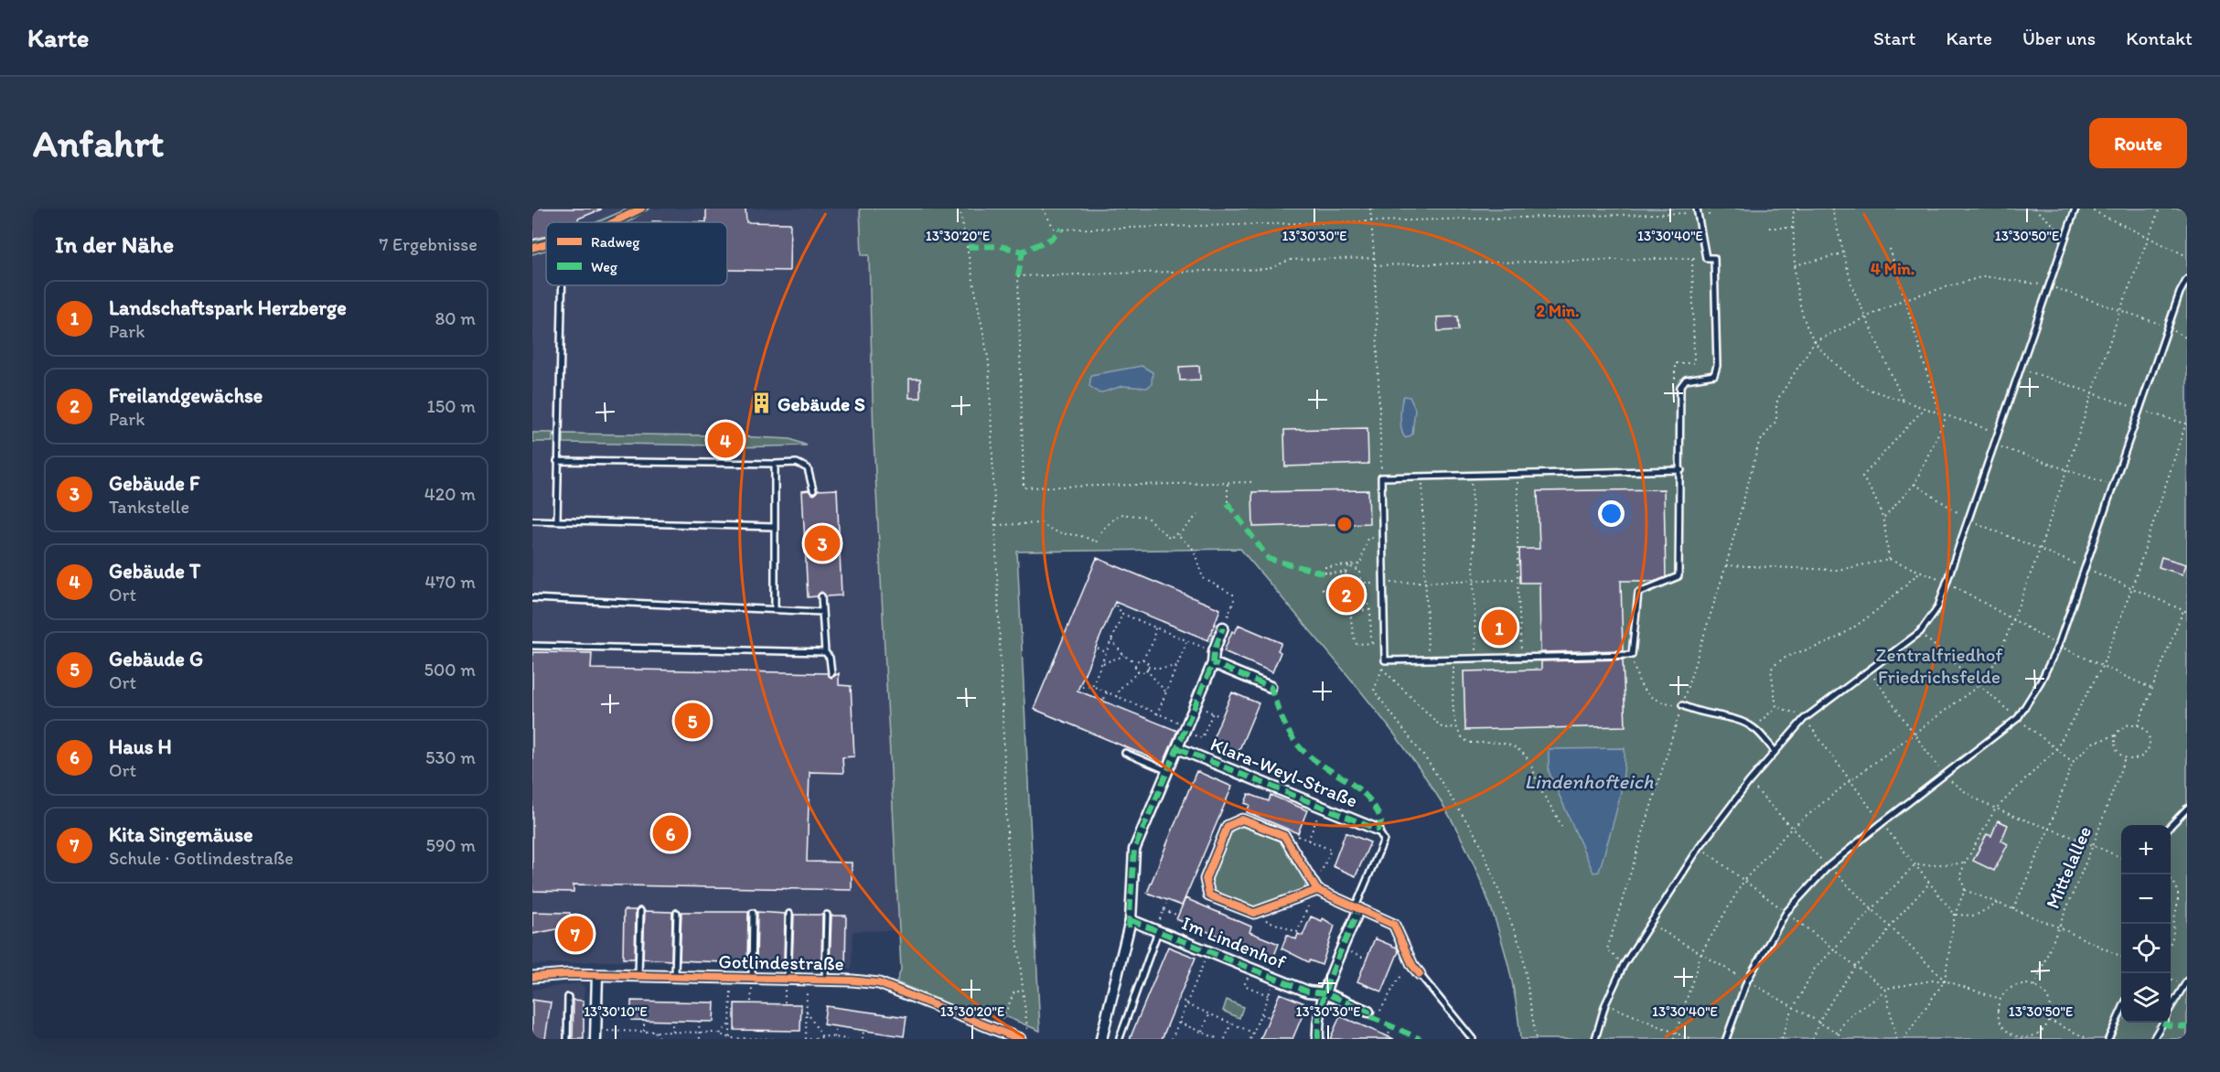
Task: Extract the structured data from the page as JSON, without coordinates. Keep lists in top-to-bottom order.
{
  "streets": {
    "street": ["Klara-Weyl-Straße", "Im Lindenhof", "Gotlindestraße"],
    "path": ["Mittelallee"]
  },
  "water": ["Lindenhofteich"],
  "parks": ["Zentralfriedhof Friedrichsfelde"],
  "places": {
    "building": ["Gebäude S"]
  },
  "legend": ["Radweg", "Weg"],
  "page": {
    "header": "Karte",
    "nav": [
      "Start",
      "Karte",
      "Über uns",
      "Kontakt"
    ],
    "buttons": "Route",
    "title": "Anfahrt",
    "heading": ["In der Nähe", "7 Ergebnisse"],
    "list": [
      {
        "mark": "1",
        "name": "Landschaftspark Herzberge",
        "note": "Park",
        "value": "80 m"
      },
      {
        "mark": "2",
        "name": "Freilandgewächse",
        "note": "Park",
        "value": "150 m"
      },
      {
        "mark": "3",
        "name": "Gebäude F",
        "note": "Tankstelle",
        "value": "420 m"
      },
      {
        "mark": "4",
        "name": "Gebäude T",
        "note": "Ort",
        "value": "470 m"
      },
      {
        "mark": "5",
        "name": "Gebäude G",
        "note": "Ort",
        "value": "500 m"
      },
      {
        "mark": "6",
        "name": "Haus H",
        "note": "Ort",
        "value": "530 m"
      },
      {
        "mark": "7",
        "name": "Kita Singemäuse",
        "note": "Schule · Gotlindestraße",
        "value": "590 m"
      }
    ],
    "pins": [
      "4",
      "3",
      "2",
      "1",
      "5",
      "6",
      "7"
    ],
    "map_buttons": ["+", "−"]
  },
  "coordinates": [
    "13°30'20\"E",
    "13°30'30\"E",
    "13°30'40\"E",
    "13°30'50\"E",
    "13°30'10\"E"
  ],
  "rings": ["4 Min.", "2 Min."]
}
